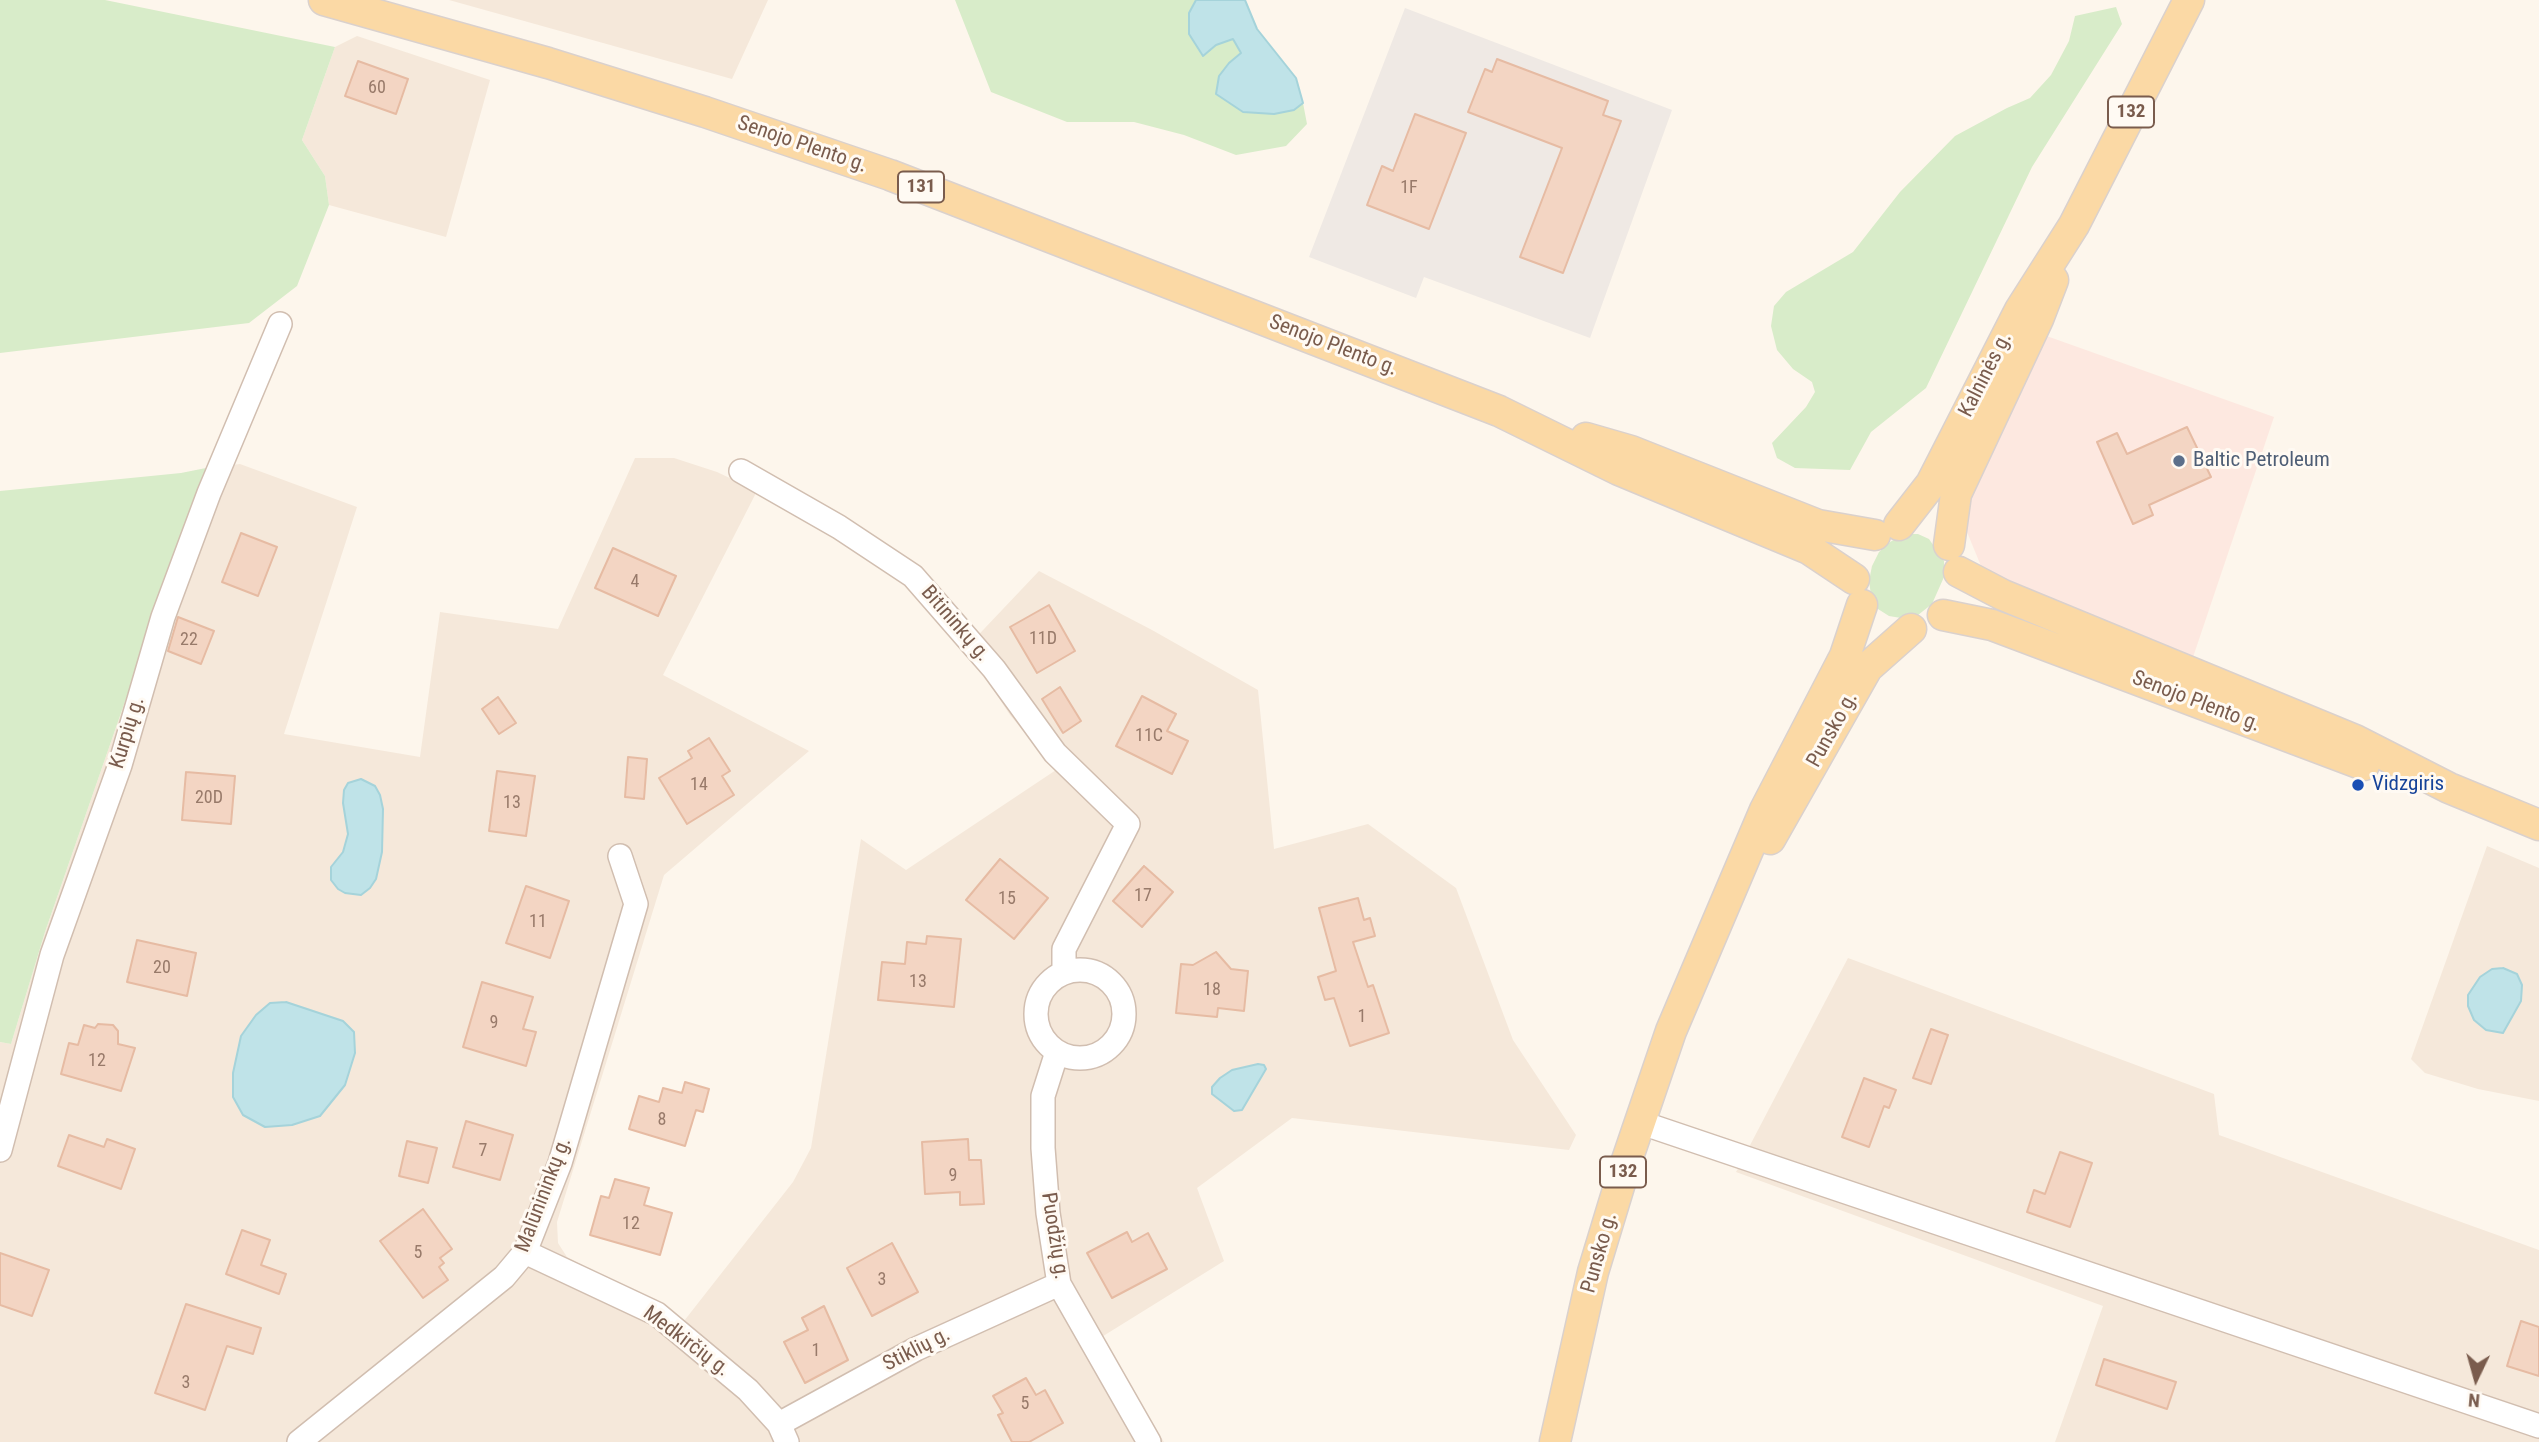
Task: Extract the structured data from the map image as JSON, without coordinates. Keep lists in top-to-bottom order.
{
  "streets": {
    "main road": [
      "132",
      "Senojo Plento g.",
      "131",
      "Kalninės g.",
      "Punsko g."
    ],
    "street": [
      "Bitininkų g.",
      "Kurpių g.",
      "Malūnininkų g.",
      "Puodžių g.",
      "Medkirčių g.",
      "Stiklių g."
    ]
  },
  "crossings": [
    ["Senojo Plento g.", "Kalninės g."],
    ["Senojo Plento g.", "Punsko g."],
    ["Kalninės g.", "Punsko g."],
    ["Bitininkų g.", "Puodžių g."],
    ["Malūnininkų g.", "Medkirčių g."],
    ["Puodžių g.", "Stiklių g."],
    ["Medkirčių g.", "Stiklių g."]
  ],
  "places": ["Baltic Petroleum", "Vidzgiris"],
  "house_numbers": [
    "60",
    "1F",
    "4",
    "11D",
    "22",
    "11C",
    "14",
    "20D",
    "13",
    "17",
    "15",
    "11",
    "20",
    "13",
    "18",
    "1",
    "9",
    "12",
    "8",
    "7",
    "9",
    "12",
    "5",
    "3",
    "1",
    "3",
    "5"
  ],
  "north": "bottom"
}
